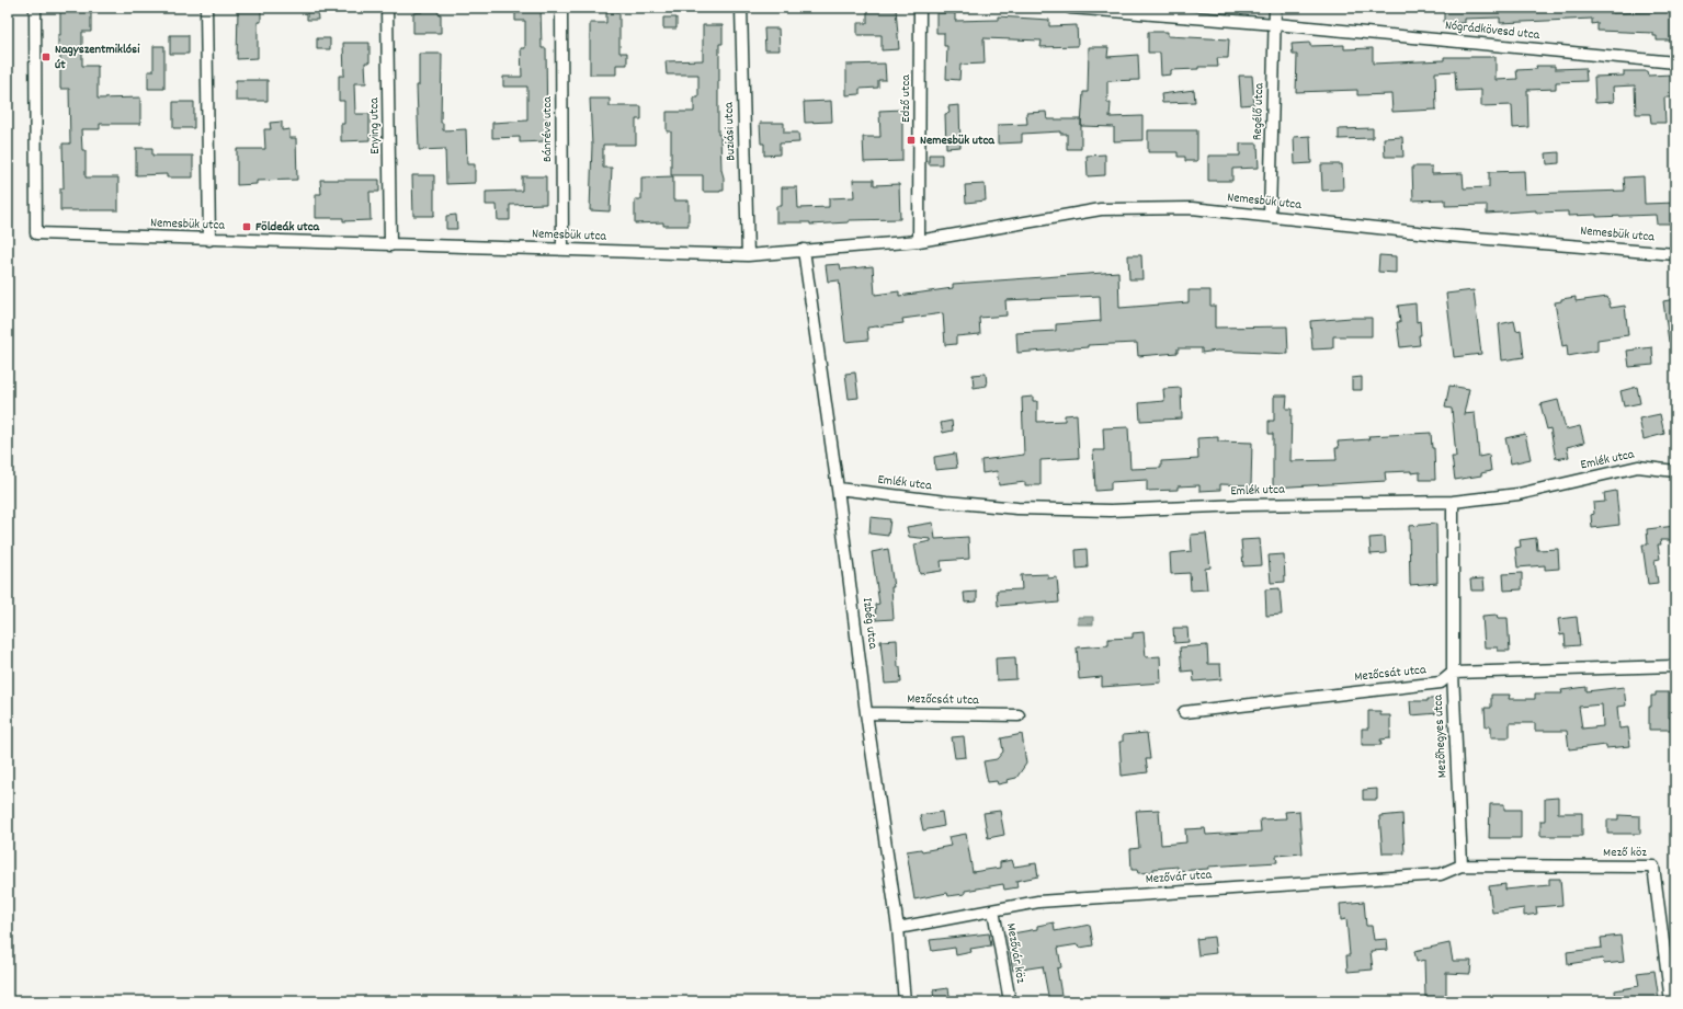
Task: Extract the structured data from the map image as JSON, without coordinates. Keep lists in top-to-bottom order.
{
  "streets": {
    "street": [
      "Nógrádkövesd utca",
      "Edző utca",
      "Regélő utca",
      "Enying utca",
      "Bánréve utca",
      "Buziási utca",
      "Nemesbük utca",
      "Emlék utca",
      "Izbég utca",
      "Mezőcsát utca",
      "Mezőhegyes utca",
      "Mező köz",
      "Mezővár utca",
      "Mezővár köz"
    ]
  },
  "crossings": [
    ["Nógrádkövesd utca", "Regélő utca"],
    ["Edző utca", "Nemesbük utca"],
    ["Regélő utca", "Nemesbük utca"],
    ["Enying utca", "Nemesbük utca"],
    ["Bánréve utca", "Nemesbük utca"],
    ["Buziási utca", "Nemesbük utca"],
    ["Nemesbük utca", "Izbég utca"],
    ["Emlék utca", "Izbég utca"],
    ["Emlék utca", "Mezőhegyes utca"],
    ["Izbég utca", "Mezőcsát utca"],
    ["Izbég utca", "Mezővár utca"],
    ["Mezőcsát utca", "Mezőhegyes utca"],
    ["Mezőhegyes utca", "Mező köz"],
    ["Mezőhegyes utca", "Mezővár utca"],
    ["Mező köz", "Mezővár utca"],
    ["Mezővár utca", "Mezővár köz"]
  ],
  "places": {
    "transit": ["Nagyszentmiklósi út", "Nemesbük utca", "Földeák utca"]
  }
}
